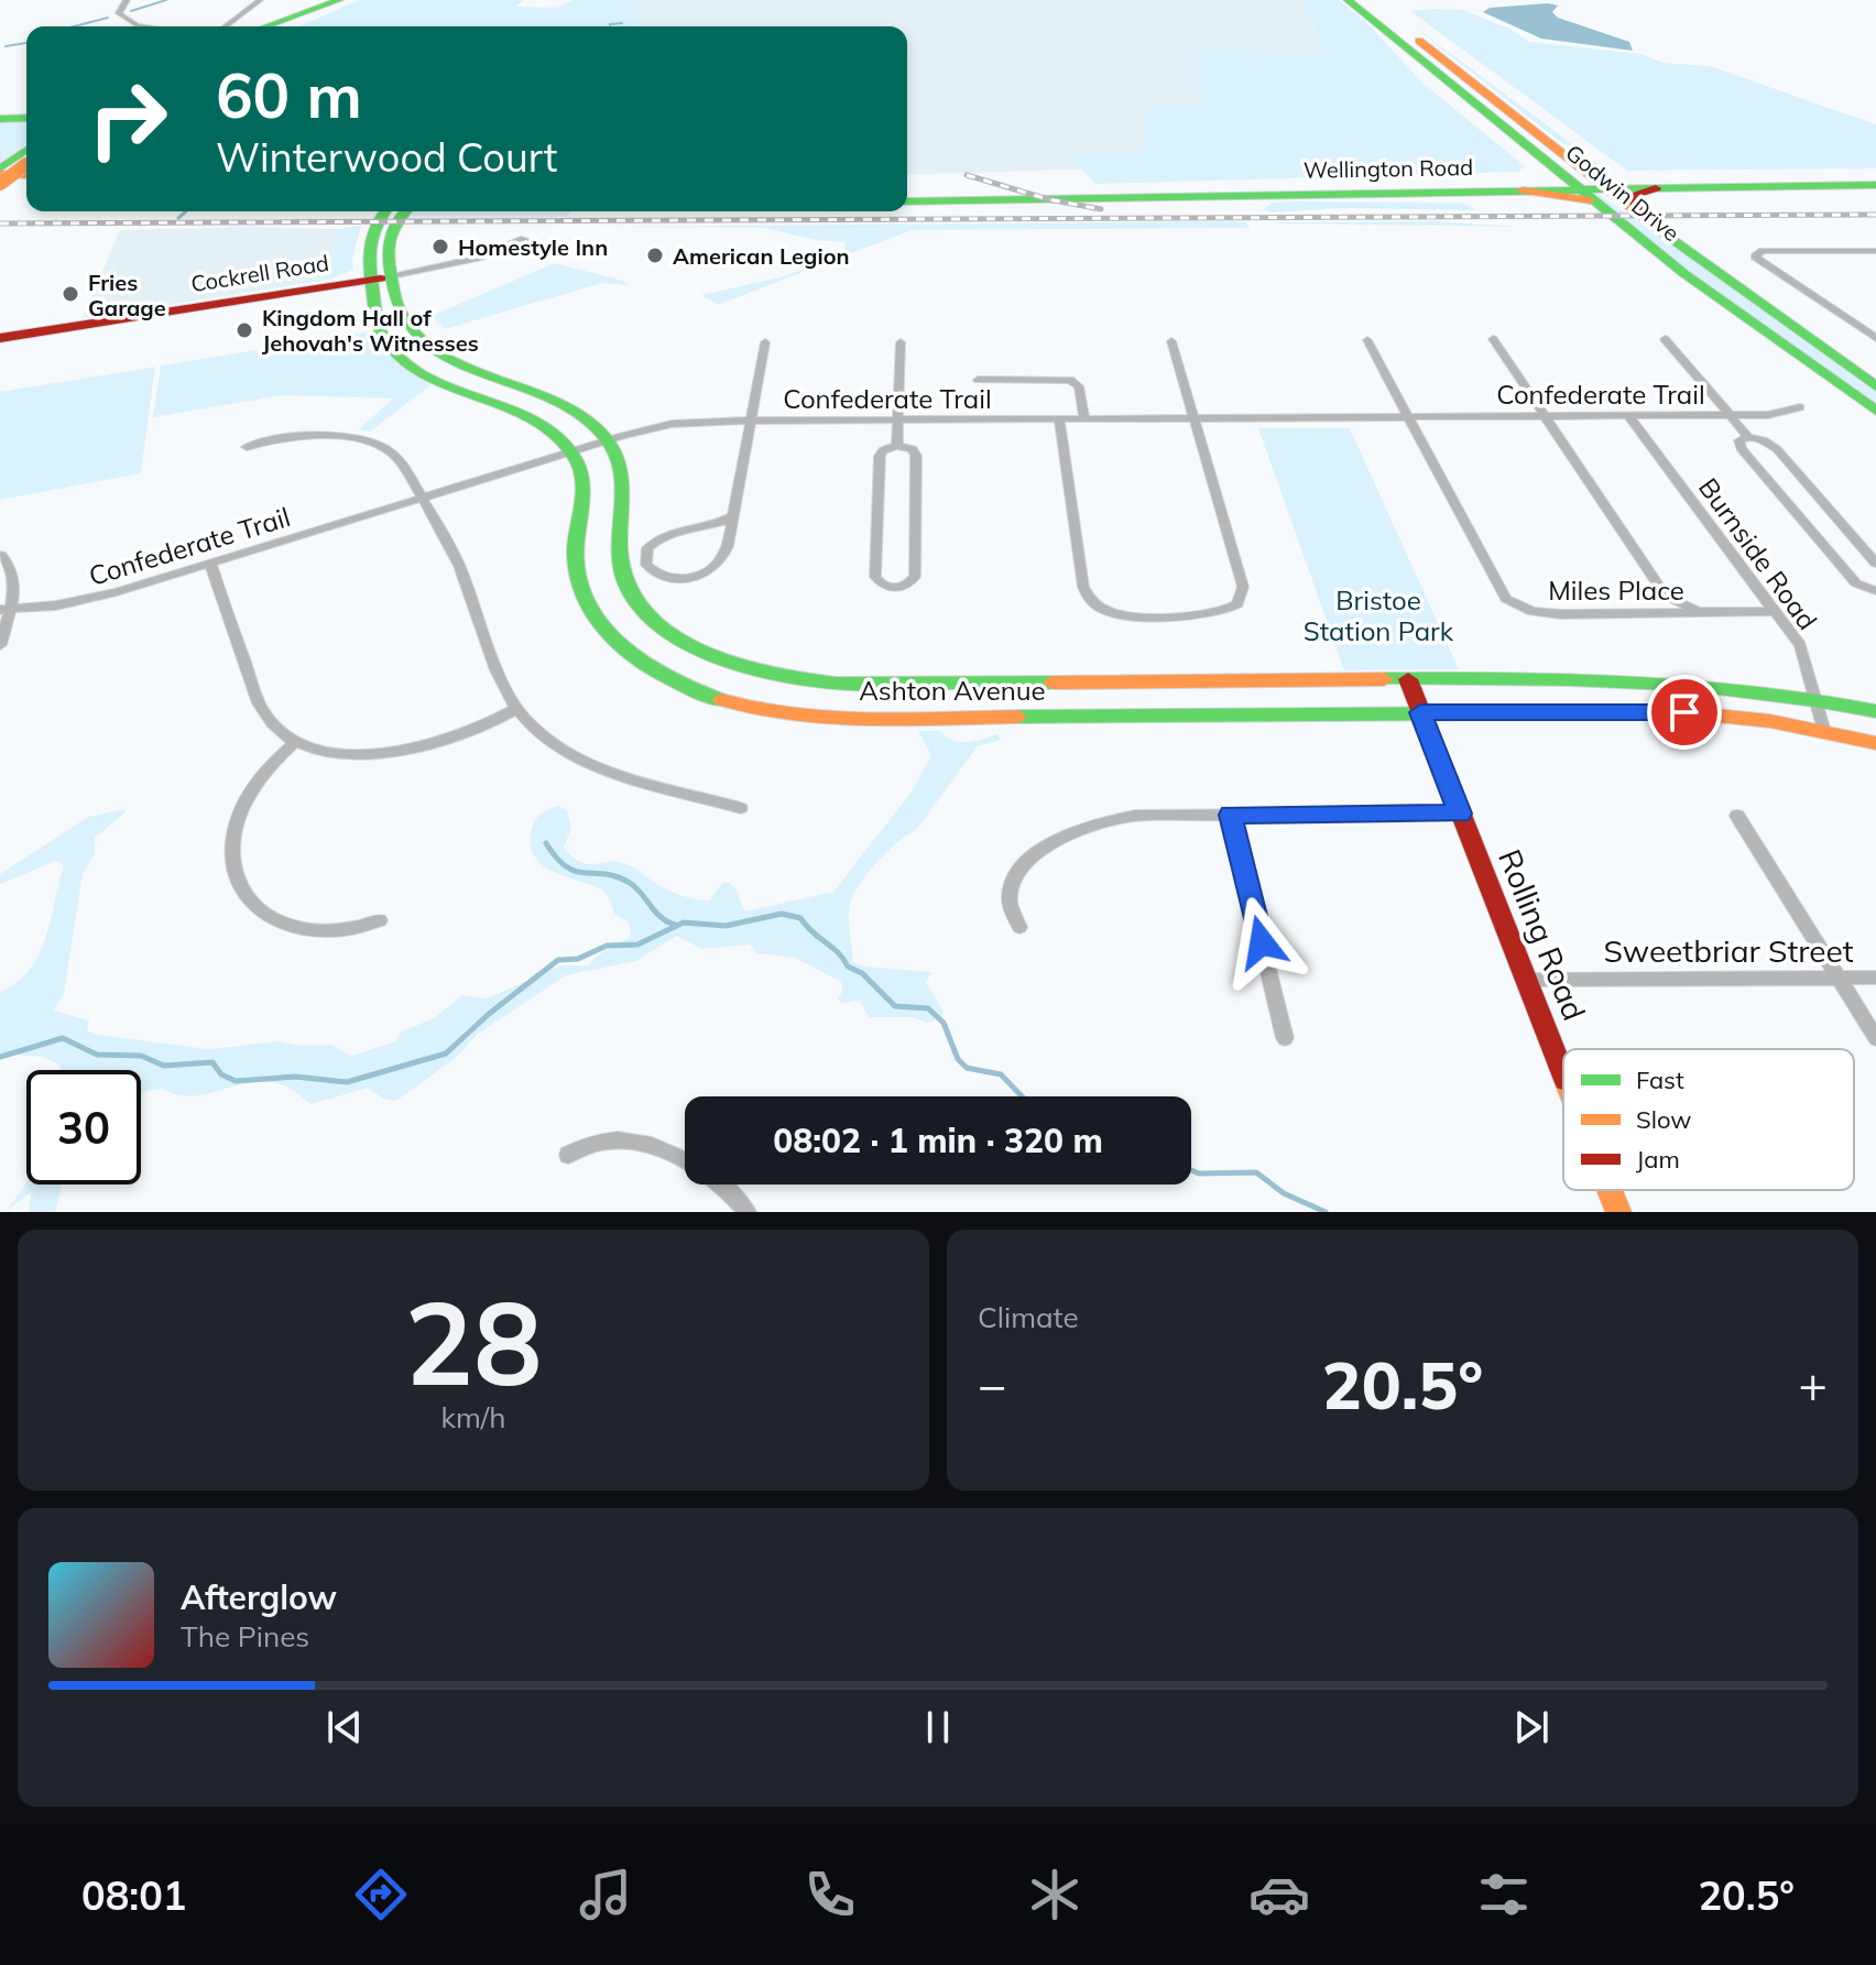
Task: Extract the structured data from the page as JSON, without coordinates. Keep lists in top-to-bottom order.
{
  "streets": {
    "main road": [
      "Wellington Road",
      "Godwin Drive",
      "Cockrell Road",
      "Ashton Avenue",
      "Rolling Road"
    ],
    "street": [
      "Confederate Trail",
      "Burnside Road",
      "Miles Place",
      "Sweetbriar Street"
    ]
  },
  "crossings": [
    ["Wellington Road", "Godwin Drive"],
    ["Cockrell Road", "Ashton Avenue"],
    ["Confederate Trail", "Burnside Road"],
    ["Confederate Trail", "Miles Place"],
    ["Confederate Trail", "Ashton Avenue"],
    ["Burnside Road", "Miles Place"],
    ["Burnside Road", "Ashton Avenue"],
    ["Ashton Avenue", "Rolling Road"],
    ["Rolling Road", "Sweetbriar Street"]
  ],
  "parks": ["Bristoe Station Park"],
  "places": [
    "Homestyle Inn",
    "American Legion",
    "Fries Garage",
    "Kingdom Hall of Jehovah's Witnesses"
  ],
  "legend": ["Fast", "Slow", "Jam"],
  "page": {
    "turn": ["60 m", "Winterwood Court"],
    "limit": "30",
    "trip": "08:02 · 1 min · 320 m",
    "tile": [
      ["28", "km/h"],
      "Climate"
    ],
    "heat": ["−", "20.5°", "+"],
    "song": ["Afterglow", "The Pines"],
    "tabs": ["08:01", "20.5°"]
  }
}
